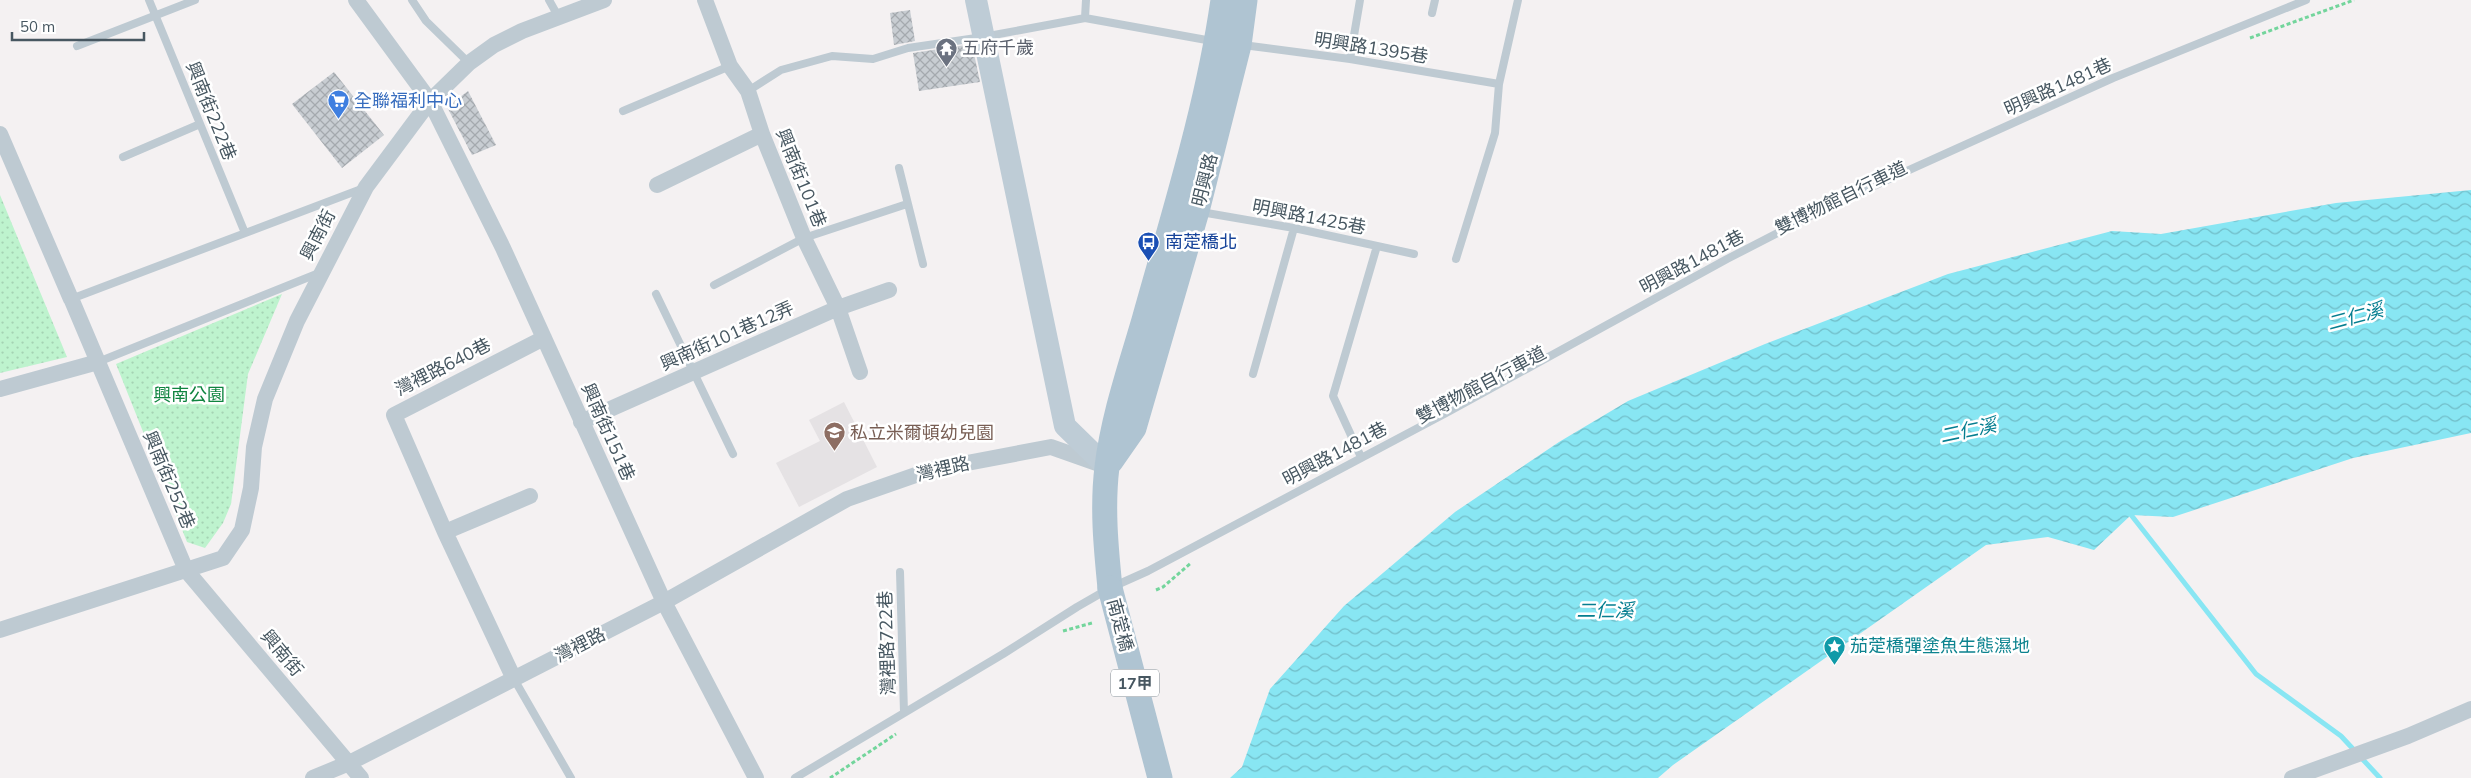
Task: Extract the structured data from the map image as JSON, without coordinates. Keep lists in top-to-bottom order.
{
  "streets": {
    "main road": ["明興路", "南萣橋", "17甲"],
    "street": [
      "興南街101巷",
      "興南街",
      "興南街101巷12弄",
      "灣裡路640巷",
      "興南街151巷",
      "灣裡路",
      "興南街252巷"
    ],
    "lane": [
      "明興路1395巷",
      "明興路1481巷",
      "興南街222巷",
      "明興路1425巷",
      "灣裡路722巷"
    ]
  },
  "crossings": [
    ["明興路1395巷", "明興路"],
    ["明興路1481巷", "明興路"],
    ["明興路1481巷", "南萣橋"],
    ["興南街101巷", "興南街101巷12弄"],
    ["明興路", "明興路1425巷"],
    ["明興路", "灣裡路"],
    ["明興路", "南萣橋"],
    ["興南街", "興南街151巷"],
    ["興南街", "灣裡路"],
    ["興南街", "興南街252巷"],
    ["興南街101巷12弄", "興南街151巷"],
    ["灣裡路640巷", "興南街151巷"],
    ["灣裡路640巷", "灣裡路"],
    ["興南街151巷", "灣裡路"]
  ],
  "water": ["二仁溪"],
  "parks": ["興南公園"],
  "places": {
    "temple": ["五府千歲"],
    "supermarket": ["全聯福利中心"],
    "bus stop": ["南萣橋北"],
    "school or university": ["私立米爾頓幼兒園"],
    "place": ["茄萣橋彈塗魚生態濕地"]
  },
  "scale_bar": "50 m"
}
